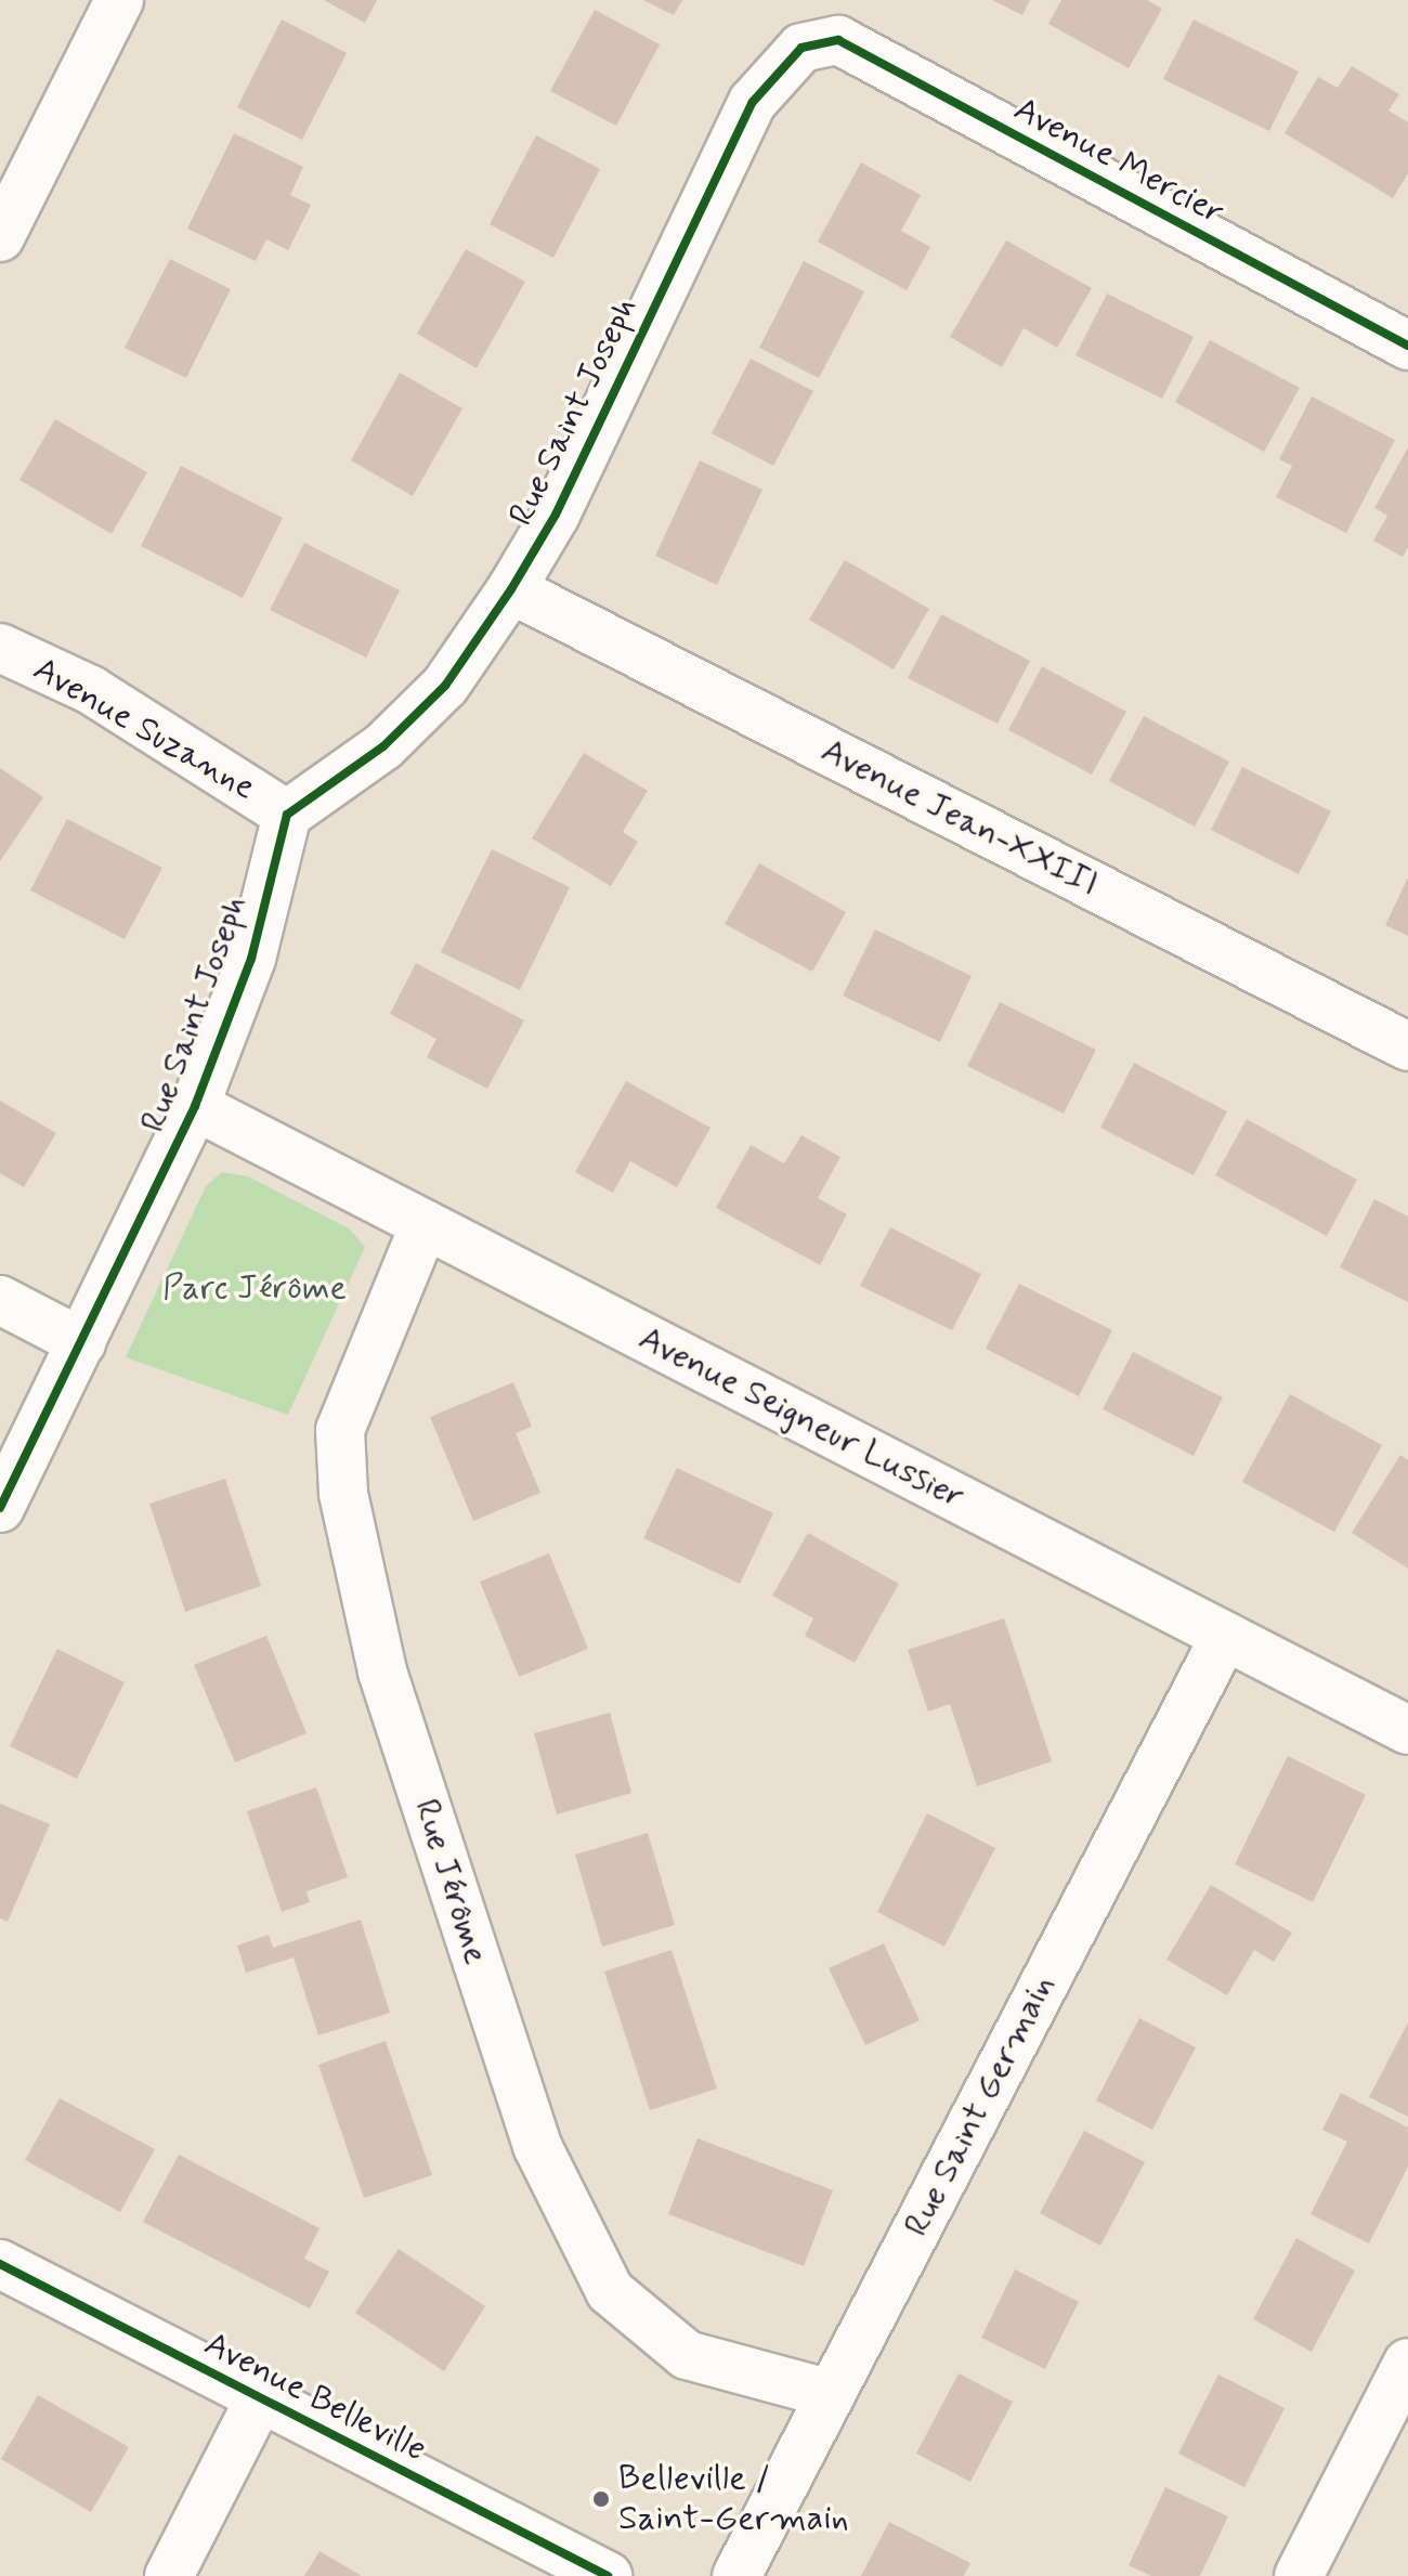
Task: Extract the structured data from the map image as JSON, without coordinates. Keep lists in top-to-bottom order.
{
  "streets": {
    "street": [
      "Avenue Mercier",
      "Rue Saint Joseph",
      "Avenue Suzanne",
      "Avenue Jean-XXIII",
      "Avenue Seigneur Lussier",
      "Rue Jérôme",
      "Rue Saint Germain",
      "Avenue Belleville"
    ]
  },
  "crossings": [
    ["Avenue Mercier", "Rue Saint Joseph"],
    ["Rue Saint Joseph", "Avenue Suzanne"],
    ["Rue Saint Joseph", "Avenue Jean-XXIII"],
    ["Rue Saint Joseph", "Avenue Seigneur Lussier"],
    ["Avenue Seigneur Lussier", "Rue Jérôme"],
    ["Avenue Seigneur Lussier", "Rue Saint Germain"],
    ["Rue Jérôme", "Rue Saint Germain"]
  ],
  "parks": ["Parc Jérôme"],
  "places": ["Belleville / Saint-Germain"]
}
